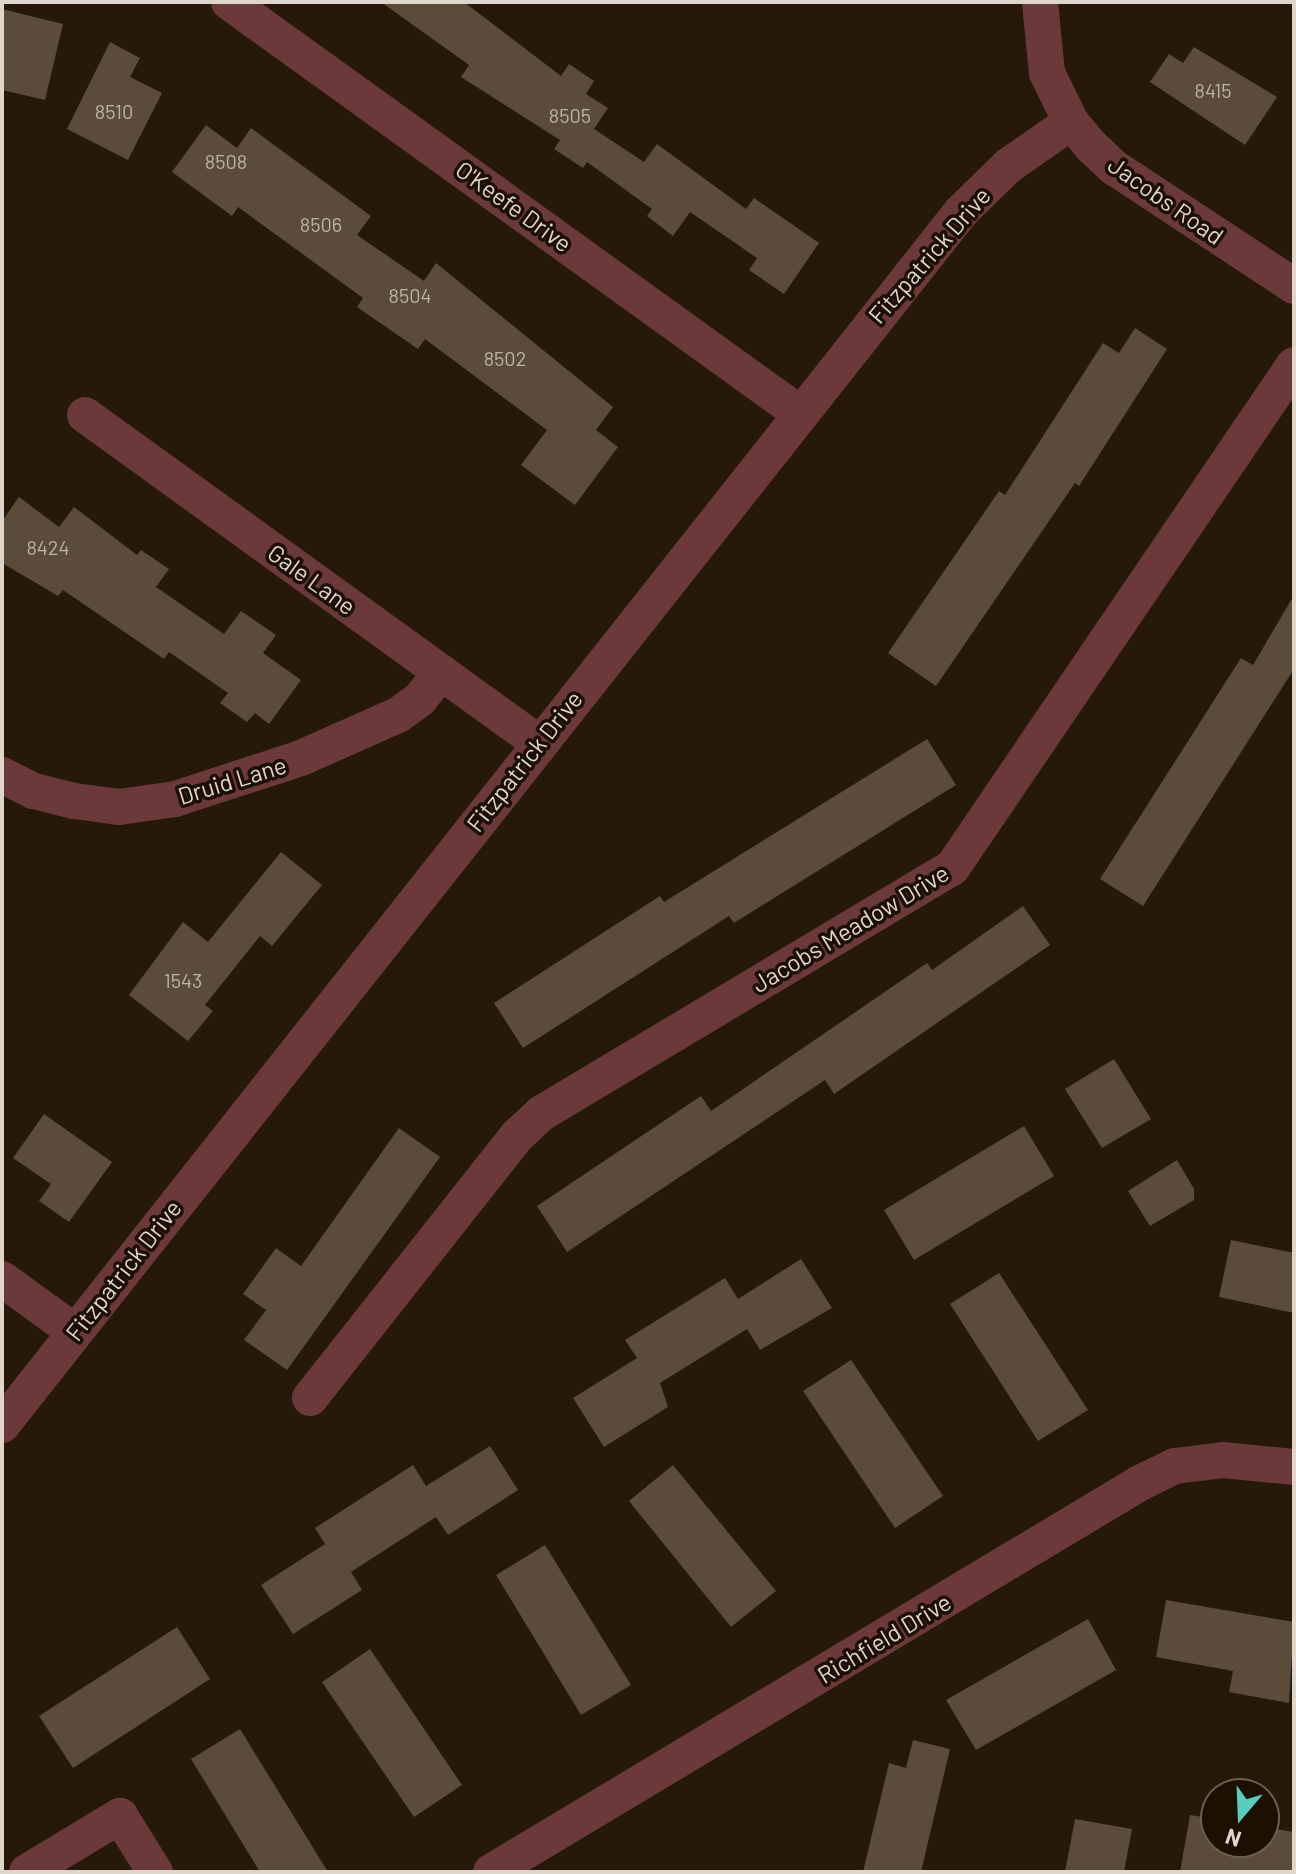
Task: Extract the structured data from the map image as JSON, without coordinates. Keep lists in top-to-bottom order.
{
  "streets": {
    "street": [
      "Jacobs Road",
      "O'Keefe Drive",
      "Fitzpatrick Drive",
      "Gale Lane",
      "Druid Lane",
      "Jacobs Meadow Drive",
      "Richfield Drive"
    ]
  },
  "crossings": [
    ["Jacobs Road", "Fitzpatrick Drive"],
    ["O'Keefe Drive", "Fitzpatrick Drive"],
    ["Fitzpatrick Drive", "Gale Lane"],
    ["Gale Lane", "Druid Lane"]
  ],
  "house_numbers": [
    "8415",
    "8510",
    "8505",
    "8508",
    "8506",
    "8504",
    "8502",
    "8424",
    "1543"
  ],
  "north": "bottom"
}
